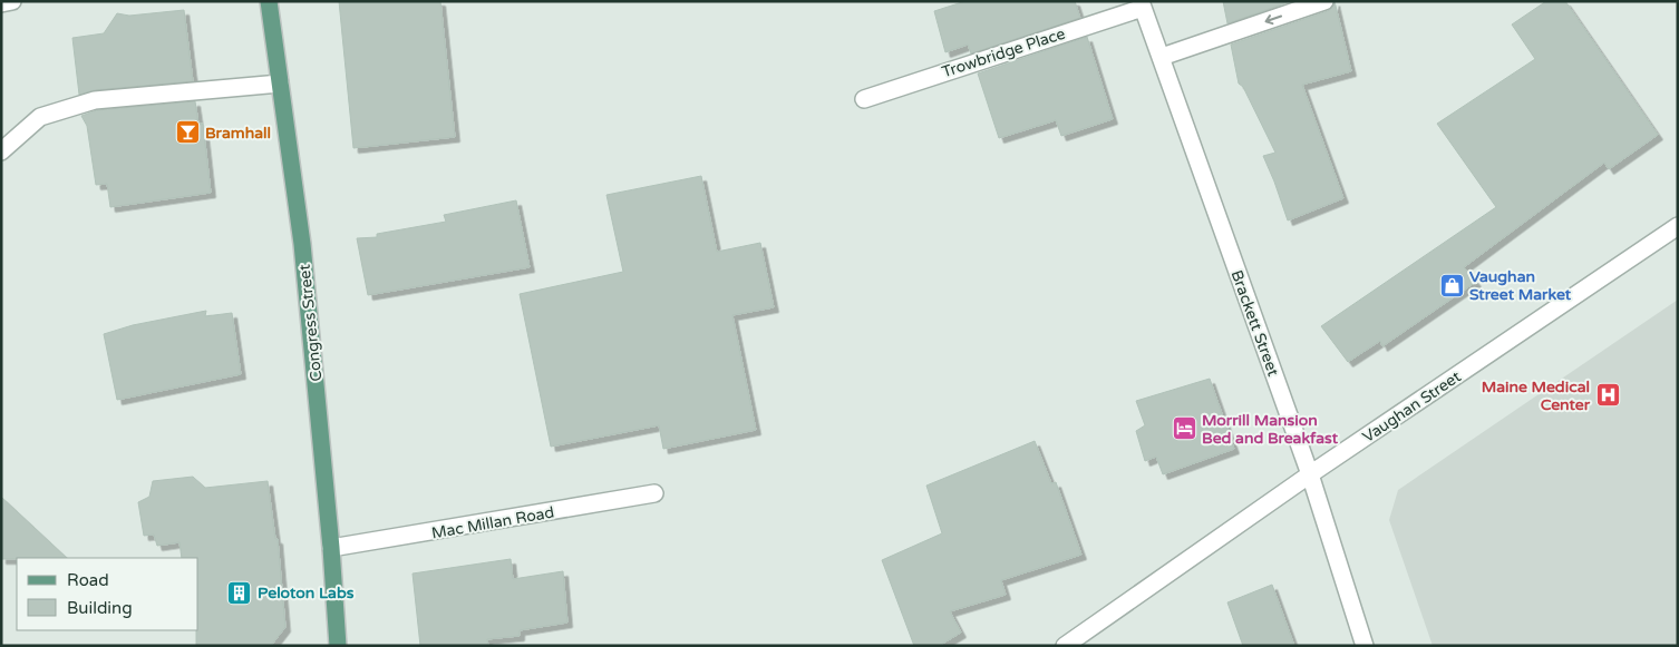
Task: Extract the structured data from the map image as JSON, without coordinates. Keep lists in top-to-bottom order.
{
  "streets": {
    "main road": ["Congress Street"],
    "street": [
      "Trowbridge Place",
      "Brackett Street",
      "Vaughan Street",
      "Mac Millan Road"
    ]
  },
  "crossings": [
    ["Trowbridge Place", "Brackett Street"],
    ["Congress Street", "Mac Millan Road"],
    ["Brackett Street", "Vaughan Street"]
  ],
  "places": {
    "bar": ["Bramhall"],
    "shop": ["Vaughan Street Market"],
    "hospital": ["Maine Medical Center"],
    "hotel": ["Morrill Mansion Bed and Breakfast"],
    "building": ["Peloton Labs"]
  },
  "legend": ["Road", "Building"]
}
